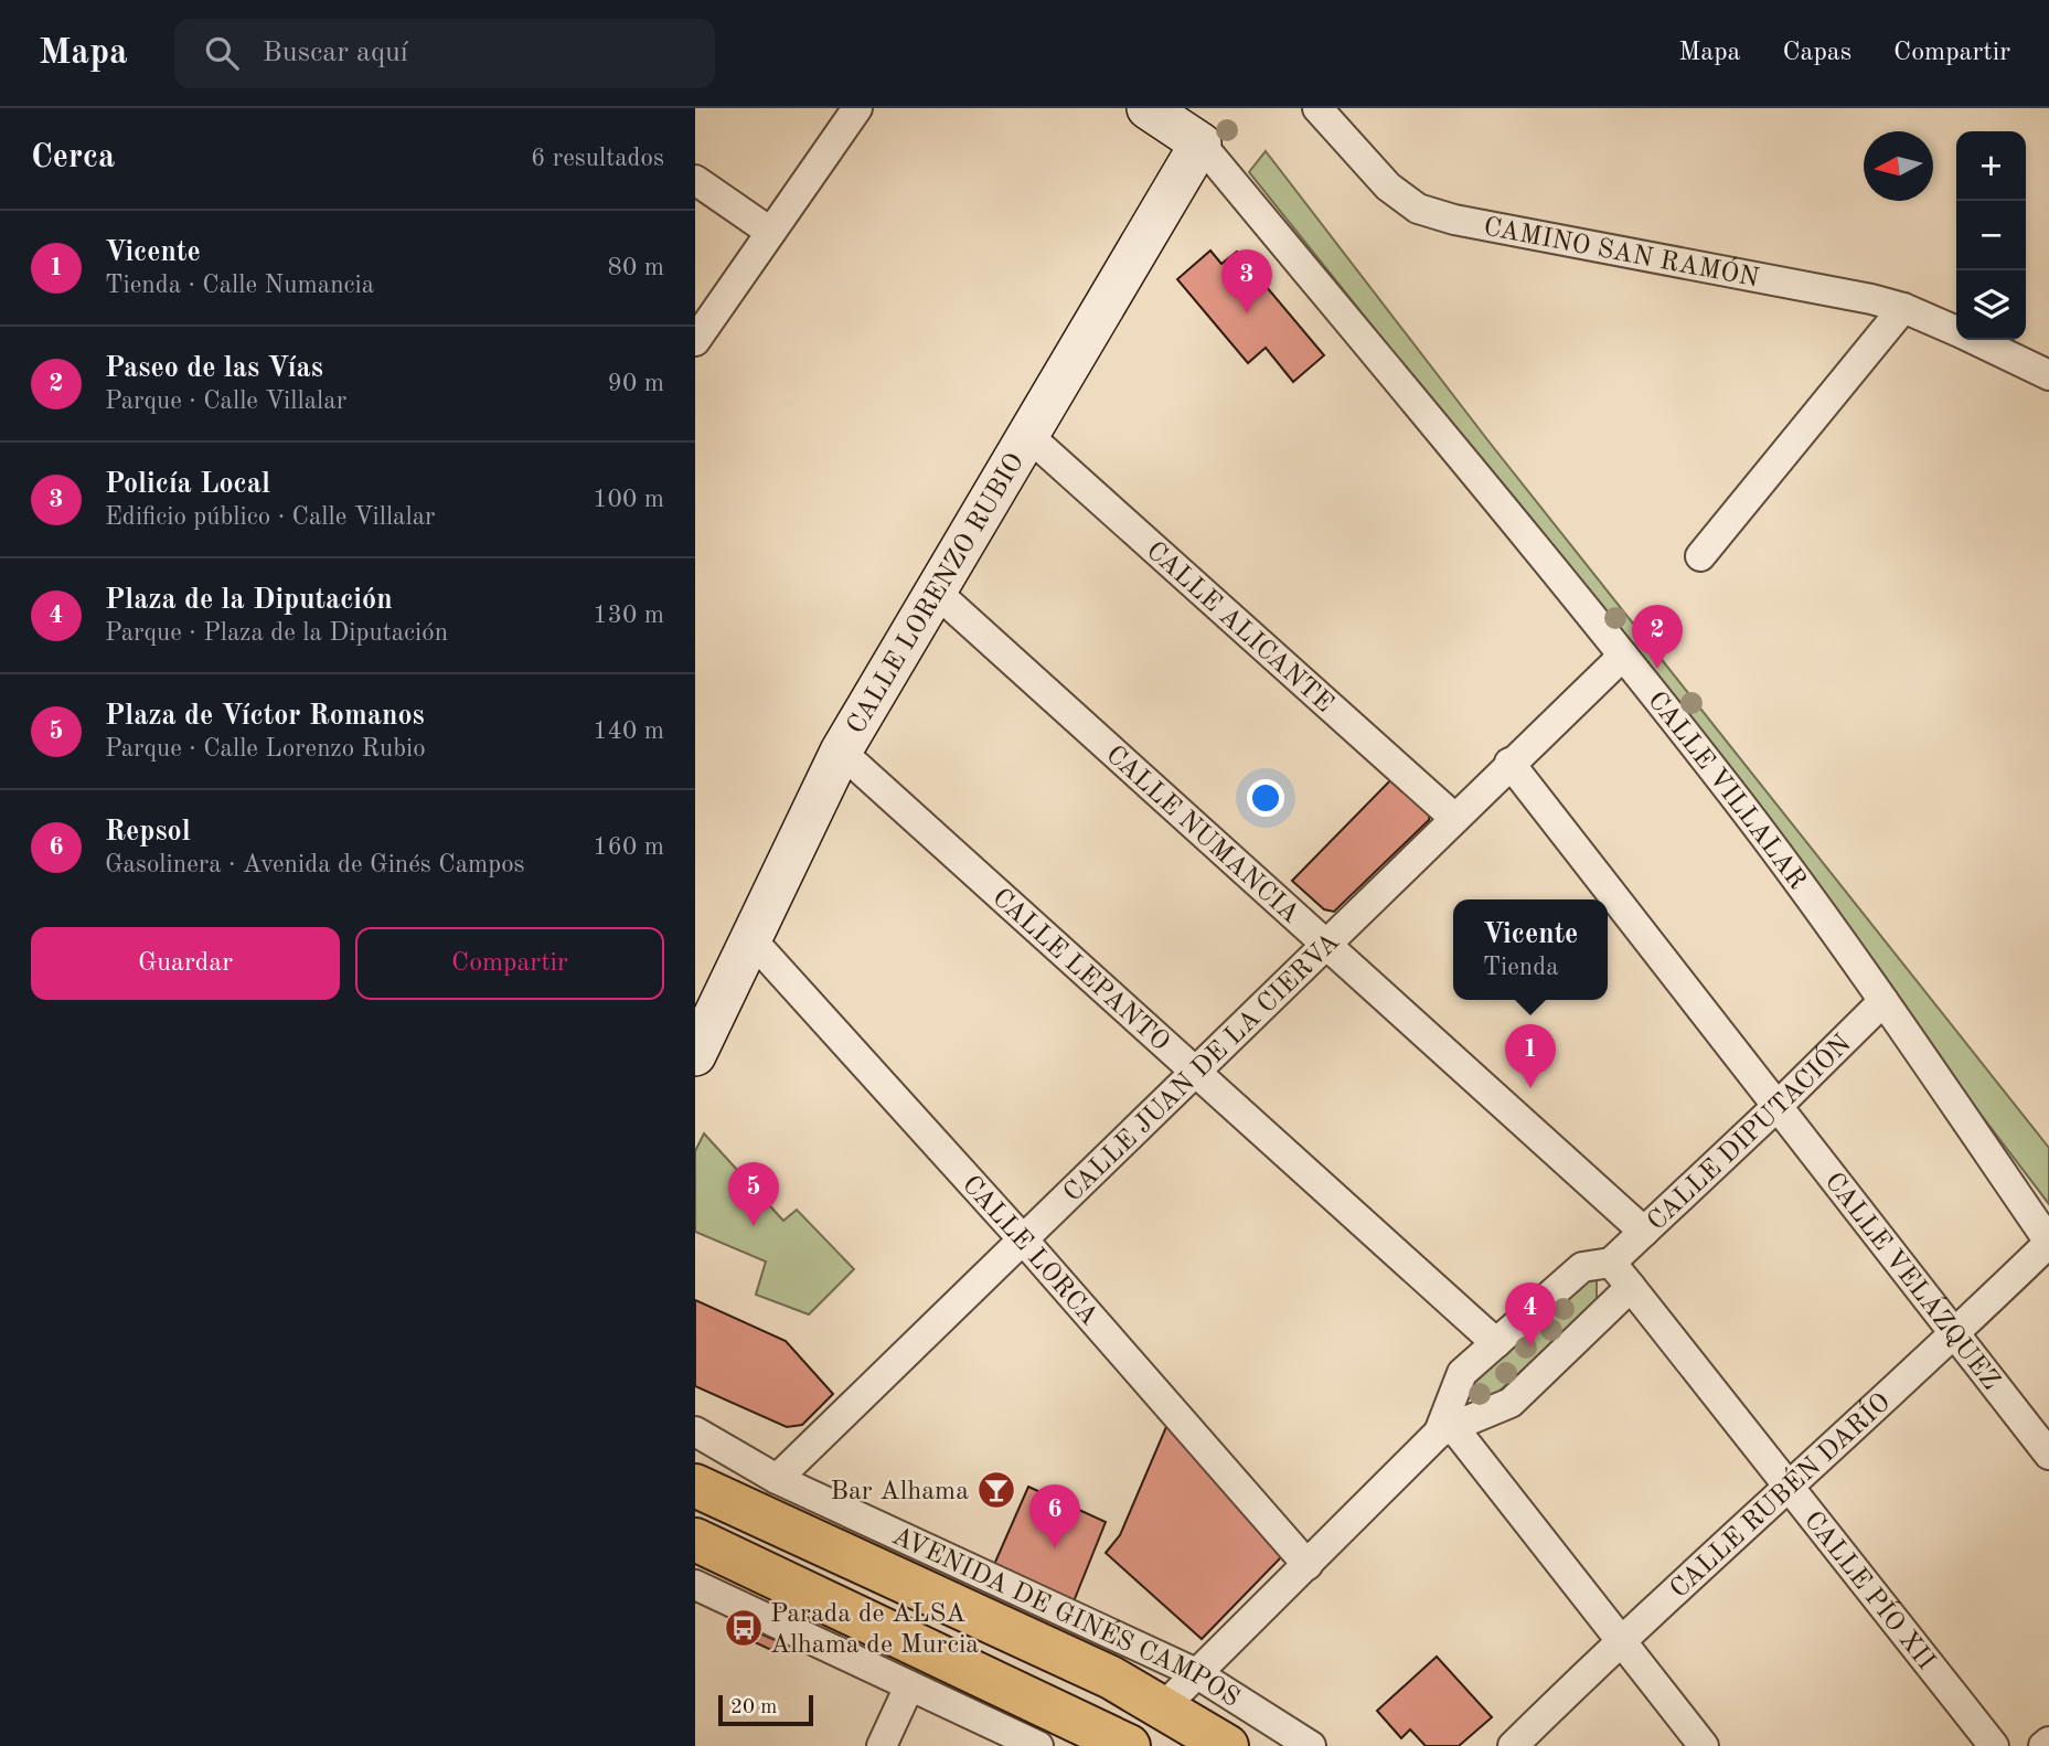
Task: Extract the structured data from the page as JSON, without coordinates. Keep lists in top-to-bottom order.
{
  "streets": {
    "main road": ["CALLE LORENZO RUBIO", "AVENIDA DE GINÉS CAMPOS"],
    "street": [
      "CAMINO SAN RAMÓN",
      "CALLE ALICANTE",
      "CALLE VILLALAR",
      "CALLE NUMANCIA",
      "CALLE LEPANTO",
      "CALLE JUAN DE LA CIERVA",
      "CALLE DIPUTACIÓN",
      "CALLE LORCA",
      "CALLE VELÁZQUEZ",
      "CALLE RUBÉN DARÍO",
      "CALLE PÍO XII"
    ]
  },
  "crossings": [
    ["CALLE LORENZO RUBIO", "CALLE ALICANTE"],
    ["CALLE LORENZO RUBIO", "CALLE VILLALAR"],
    ["CALLE LORENZO RUBIO", "CALLE NUMANCIA"],
    ["CALLE LORENZO RUBIO", "CALLE LEPANTO"],
    ["CALLE LORENZO RUBIO", "CALLE LORCA"],
    ["CALLE ALICANTE", "CALLE JUAN DE LA CIERVA"],
    ["CALLE VILLALAR", "CALLE JUAN DE LA CIERVA"],
    ["CALLE VILLALAR", "CALLE DIPUTACIÓN"],
    ["CALLE VILLALAR", "CALLE RUBÉN DARÍO"],
    ["CALLE NUMANCIA", "CALLE JUAN DE LA CIERVA"],
    ["CALLE NUMANCIA", "CALLE DIPUTACIÓN"],
    ["CALLE LEPANTO", "CALLE JUAN DE LA CIERVA"],
    ["CALLE JUAN DE LA CIERVA", "CALLE LORCA"],
    ["CALLE JUAN DE LA CIERVA", "AVENIDA DE GINÉS CAMPOS"],
    ["CALLE DIPUTACIÓN", "CALLE VELÁZQUEZ"],
    ["CALLE DIPUTACIÓN", "CALLE PÍO XII"],
    ["CALLE VELÁZQUEZ", "CALLE RUBÉN DARÍO"],
    ["CALLE RUBÉN DARÍO", "CALLE PÍO XII"]
  ],
  "places": {
    "bar": ["Bar Alhama"],
    "bus stop": ["Parada de ALSA Alhama de Murcia"]
  },
  "scale_bar": "20 m",
  "north": "left",
  "page": {
    "header": "Mapa",
    "search": "Buscar aquí",
    "nav": ["Mapa", "Capas", "Compartir"],
    "heading": ["Cerca", "6 resultados"],
    "map_buttons": ["+", "−"],
    "list": [
      {
        "mark": "1",
        "name": "Vicente",
        "note": "Tienda · Calle Numancia",
        "value": "80 m"
      },
      {
        "mark": "2",
        "name": "Paseo de las Vías",
        "note": "Parque · Calle Villalar",
        "value": "90 m"
      },
      {
        "mark": "3",
        "name": "Policía Local",
        "note": "Edificio público · Calle Villalar",
        "value": "100 m"
      },
      {
        "mark": "4",
        "name": "Plaza de la Diputación",
        "note": "Parque · Plaza de la Diputación",
        "value": "130 m"
      },
      {
        "mark": "5",
        "name": "Plaza de Víctor Romanos",
        "note": "Parque · Calle Lorenzo Rubio",
        "value": "140 m"
      },
      {
        "mark": "6",
        "name": "Repsol",
        "note": "Gasolinera · Avenida de Ginés Campos",
        "value": "160 m"
      }
    ],
    "pins": [
      "3",
      "2",
      "1",
      "5",
      "4",
      "6"
    ],
    "popup": ["Vicente", "Tienda"],
    "buttons": ["Guardar", "Compartir"],
    "scale": "20 m"
  }
}
